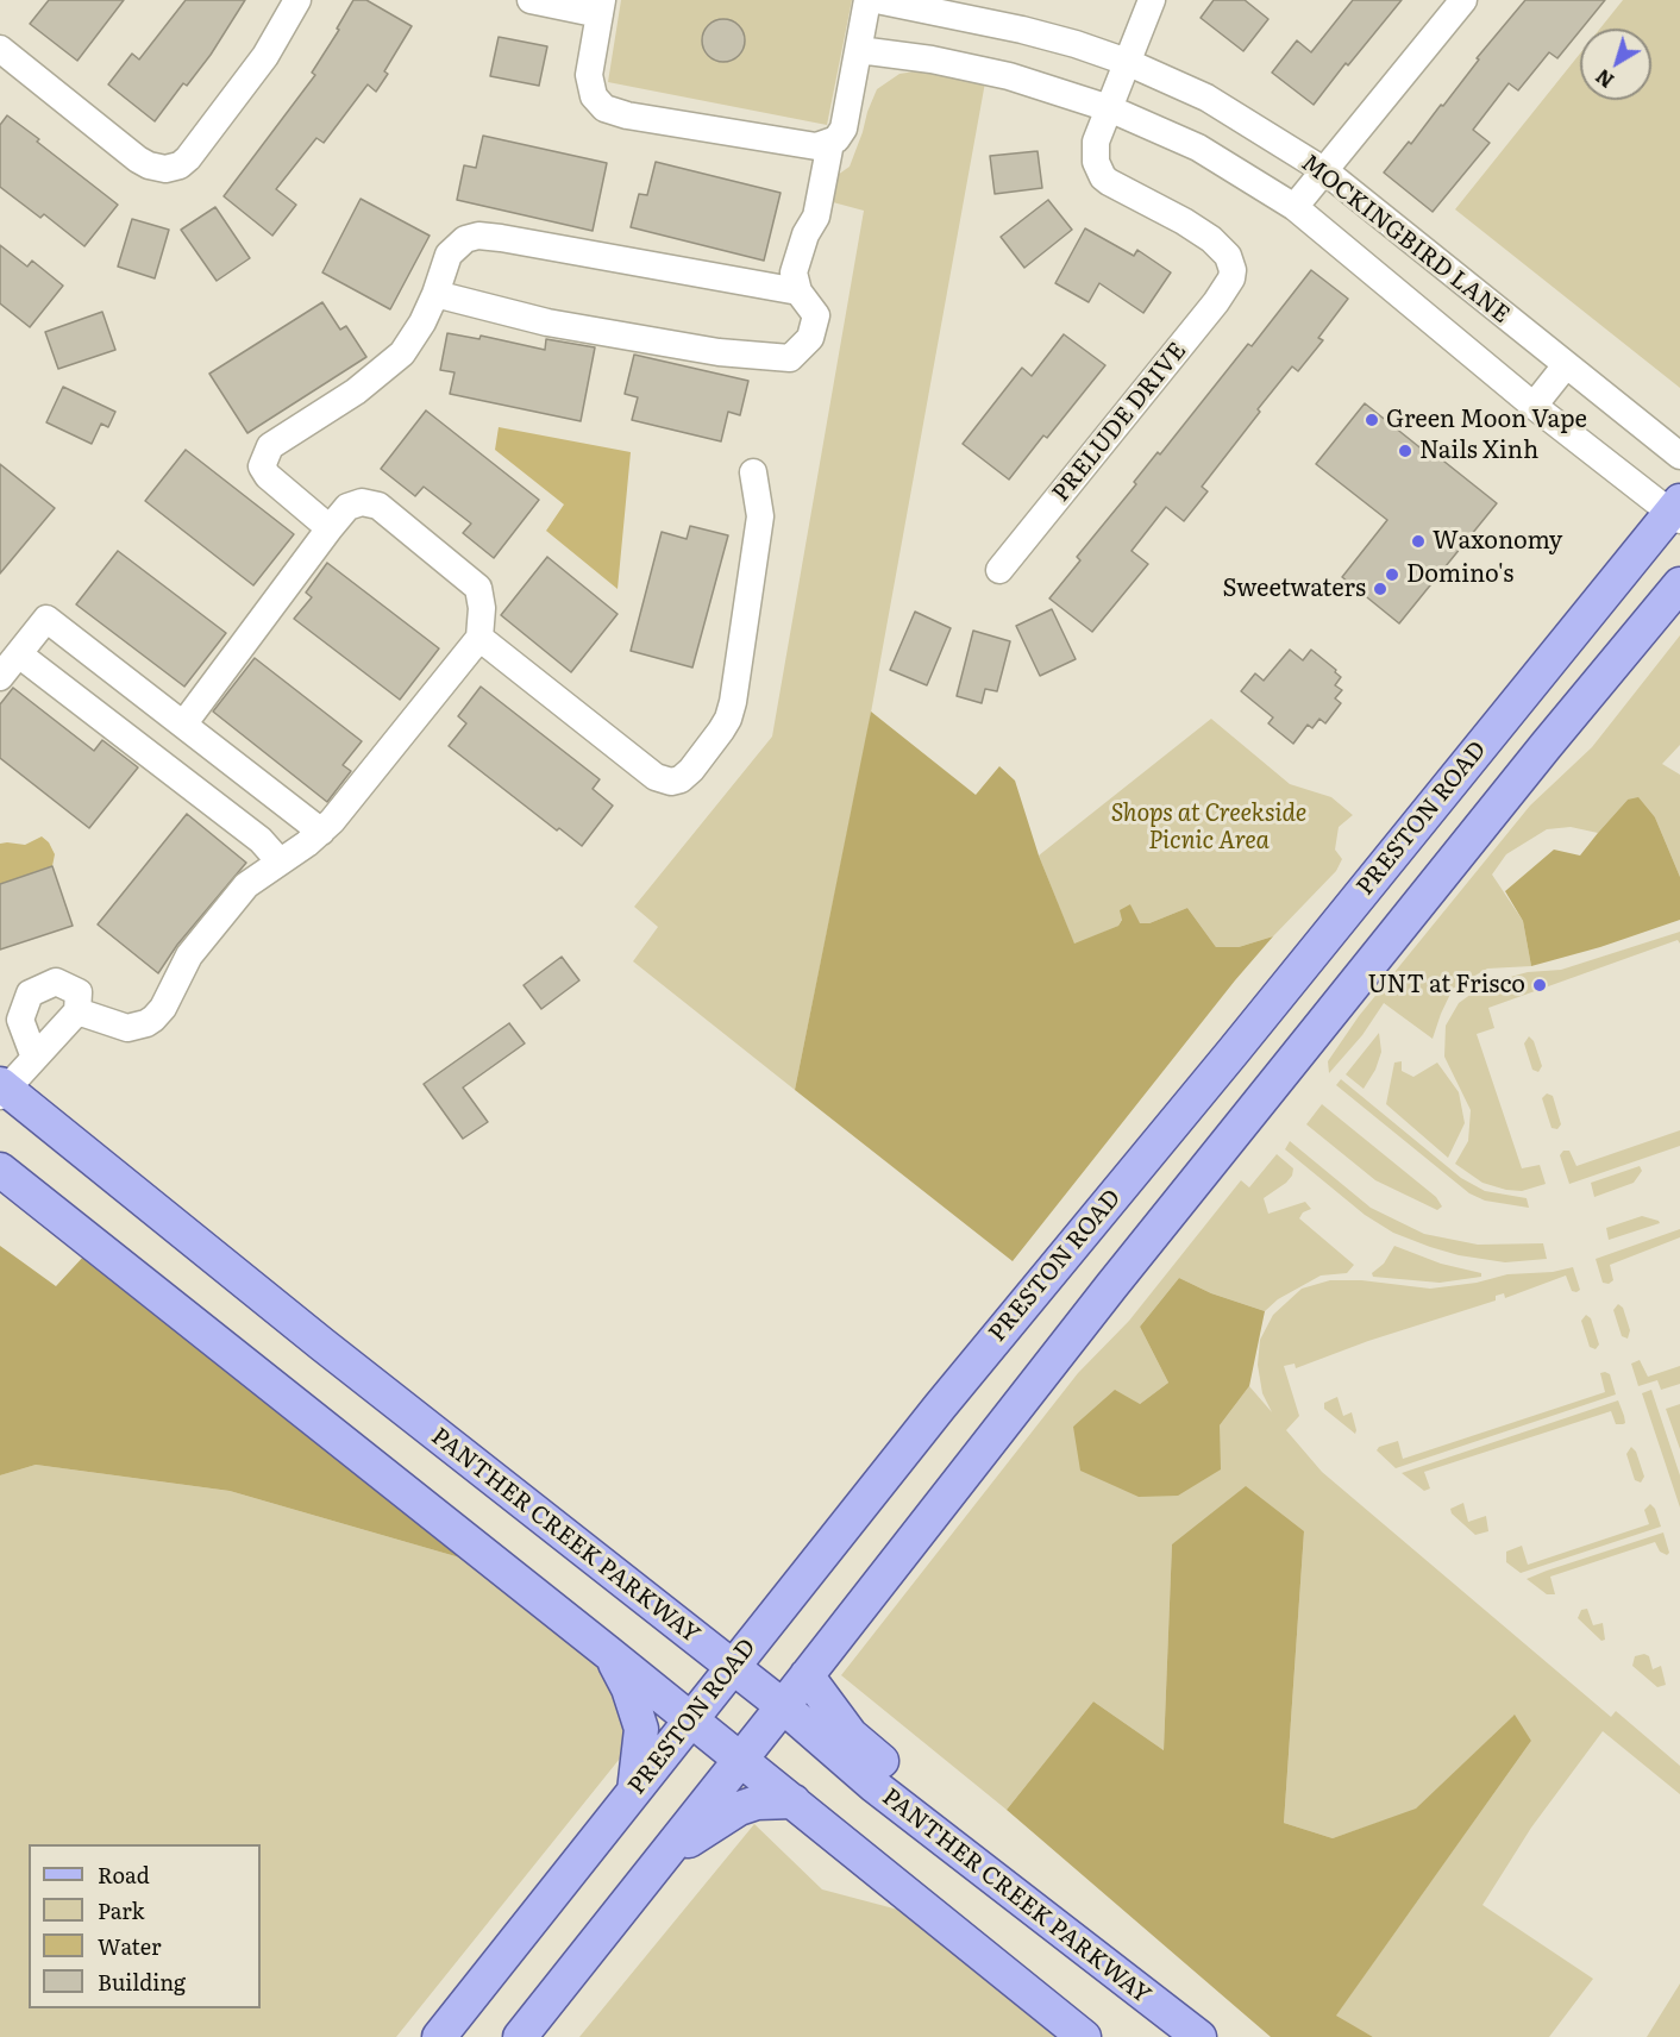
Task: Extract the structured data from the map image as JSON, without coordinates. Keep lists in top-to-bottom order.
{
  "streets": {
    "main road": ["PRESTON ROAD", "PANTHER CREEK PARKWAY"],
    "street": ["MOCKINGBIRD LANE", "PRELUDE DRIVE"]
  },
  "crossings": [
    ["MOCKINGBIRD LANE", "PRELUDE DRIVE"],
    ["MOCKINGBIRD LANE", "PRESTON ROAD"],
    ["PRESTON ROAD", "PANTHER CREEK PARKWAY"]
  ],
  "parks": ["Shops at Creekside Picnic Area"],
  "places": [
    "Green Moon Vape",
    "Nails Xinh",
    "Waxonomy",
    "Domino's",
    "Sweetwaters",
    "UNT at Frisco"
  ],
  "legend": [
    "Road",
    "Park",
    "Water",
    "Building"
  ],
  "north": "bottom left"
}
